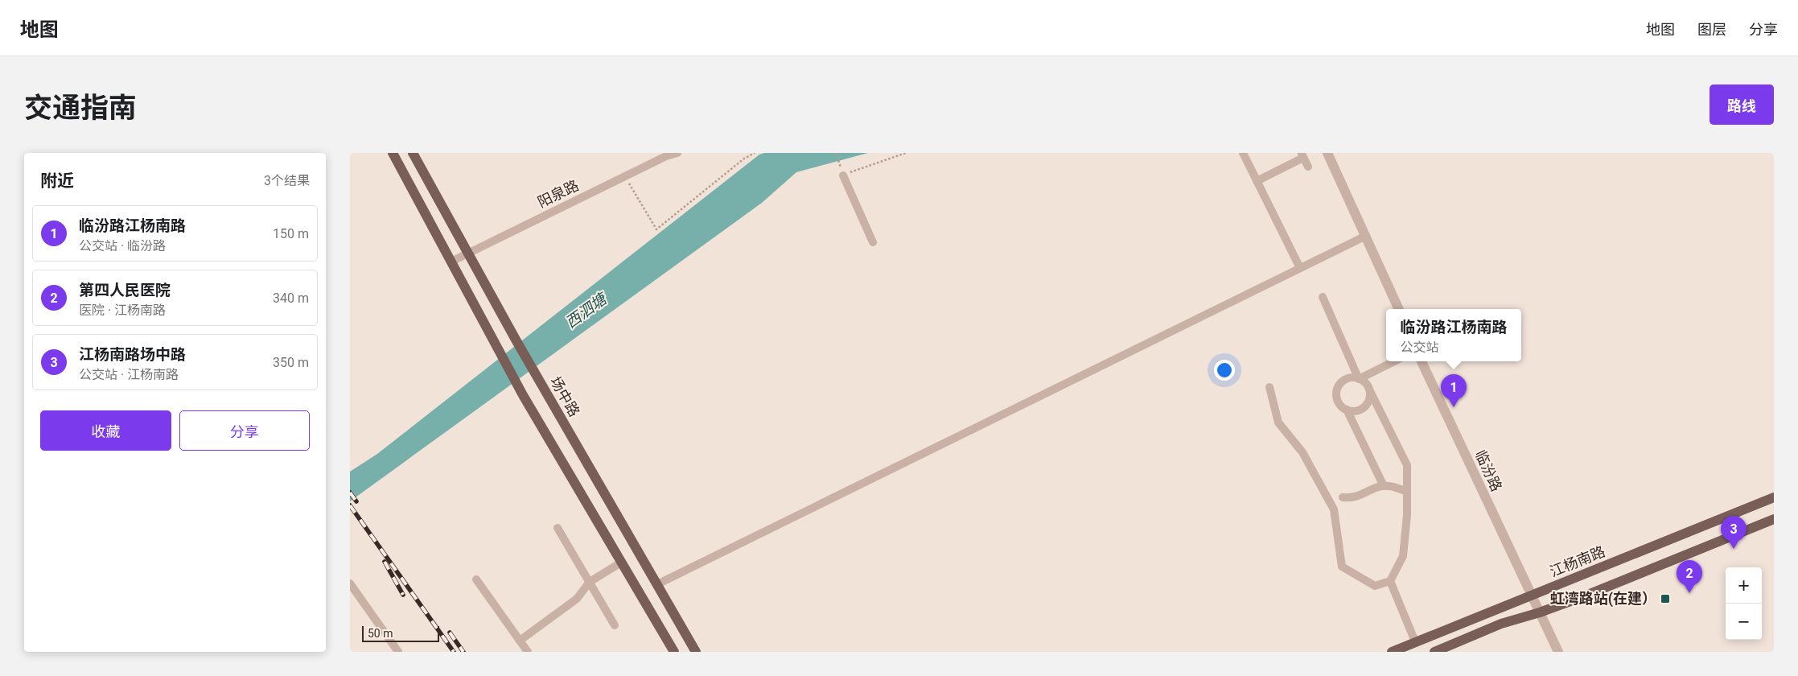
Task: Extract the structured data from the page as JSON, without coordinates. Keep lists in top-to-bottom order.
{
  "streets": {
    "main road": ["场中路", "江杨南路"],
    "street": ["阳泉路", "临汾路"]
  },
  "crossings": [
    ["阳泉路", "场中路"],
    ["临汾路", "江杨南路"]
  ],
  "water": ["西泗塘"],
  "places": {
    "transit": ["虹湾路站(在建）"]
  },
  "scale_bar": "50 m",
  "page": {
    "header": "地图",
    "nav": ["地图", "图层", "分享"],
    "title": "交通指南",
    "buttons": [
      "路线",
      ["收藏", "分享"]
    ],
    "heading": ["附近", "3个结果"],
    "list": [
      {
        "mark": "1",
        "name": "临汾路江杨南路",
        "note": "公交站 · 临汾路",
        "value": "150 m"
      },
      {
        "mark": "2",
        "name": "第四人民医院",
        "note": "医院 · 江杨南路",
        "value": "340 m"
      },
      {
        "mark": "3",
        "name": "江杨南路场中路",
        "note": "公交站 · 江杨南路",
        "value": "350 m"
      }
    ],
    "popup": ["临汾路江杨南路", "公交站"],
    "pins": ["1", "3", "2"],
    "map_buttons": ["+", "−"],
    "scale": "50 m"
  }
}
